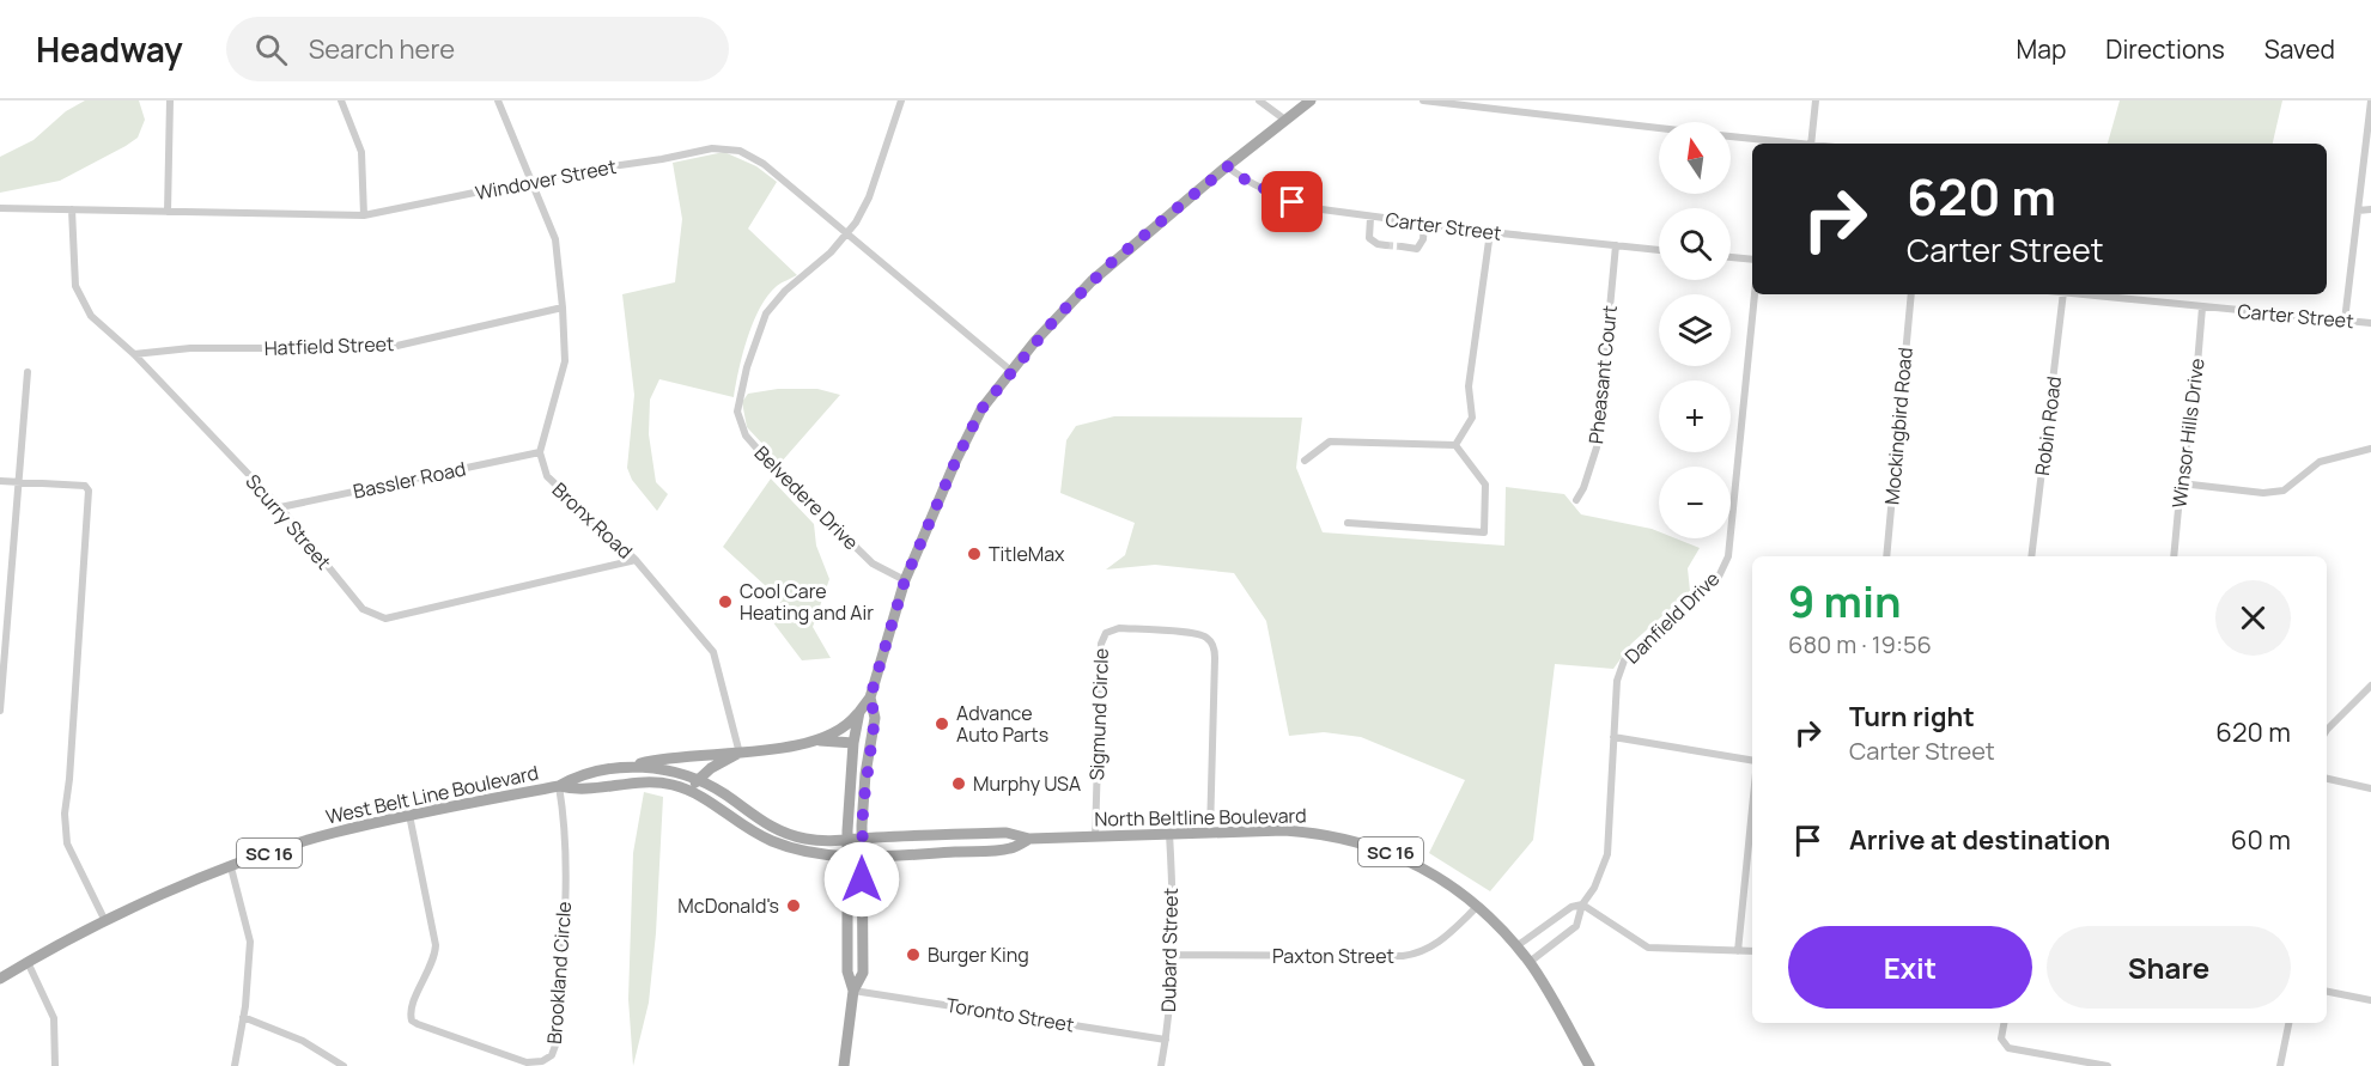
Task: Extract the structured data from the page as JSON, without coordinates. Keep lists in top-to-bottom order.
{
  "streets": {
    "main road": ["West Belt Line Boulevard", "North Beltline Boulevard", "SC 16"],
    "street": [
      "Windover Street",
      "Carter Street",
      "Hatfield Street",
      "Pheasant Court",
      "Mockingbird Road",
      "Robin Road",
      "Winsor Hills Drive",
      "Bassler Road",
      "Belvedere Drive",
      "Bronx Road",
      "Scurry Street",
      "Danfield Drive",
      "Sigmund Circle",
      "Dubard Street",
      "Paxton Street",
      "Brookland Circle",
      "Toronto Street"
    ]
  },
  "crossings": [
    ["Windover Street", "Belvedere Drive"],
    ["Windover Street", "Scurry Street"],
    ["Carter Street", "Pheasant Court"],
    ["Carter Street", "Winsor Hills Drive"],
    ["Hatfield Street", "Scurry Street"],
    ["Bassler Road", "Bronx Road"],
    ["Bassler Road", "Scurry Street"],
    ["Bronx Road", "Scurry Street"],
    ["Danfield Drive", "North Beltline Boulevard"],
    ["Sigmund Circle", "North Beltline Boulevard"],
    ["West Belt Line Boulevard", "North Beltline Boulevard"],
    ["West Belt Line Boulevard", "Brookland Circle"],
    ["North Beltline Boulevard", "Dubard Street"],
    ["North Beltline Boulevard", "Paxton Street"],
    ["Dubard Street", "Paxton Street"],
    ["Dubard Street", "Toronto Street"]
  ],
  "places": [
    "TitleMax",
    "Cool Care Heating and Air",
    "Advance Auto Parts",
    "Murphy USA",
    "McDonald's",
    "Burger King"
  ],
  "north": "top",
  "page": {
    "header": "Headway",
    "search": "Search here",
    "nav": ["Map", "Directions", "Saved"],
    "map_buttons": ["+", "−"],
    "turn": ["620 m", "Carter Street"],
    "heading": ["9 min", "680 m · 19:56"],
    "list": [
      {
        "name": "Turn right",
        "note": "Carter Street",
        "value": "620 m"
      },
      {
        "name": "Arrive at destination",
        "value": "60 m"
      }
    ],
    "buttons": ["Exit", "Share"]
  }
}
